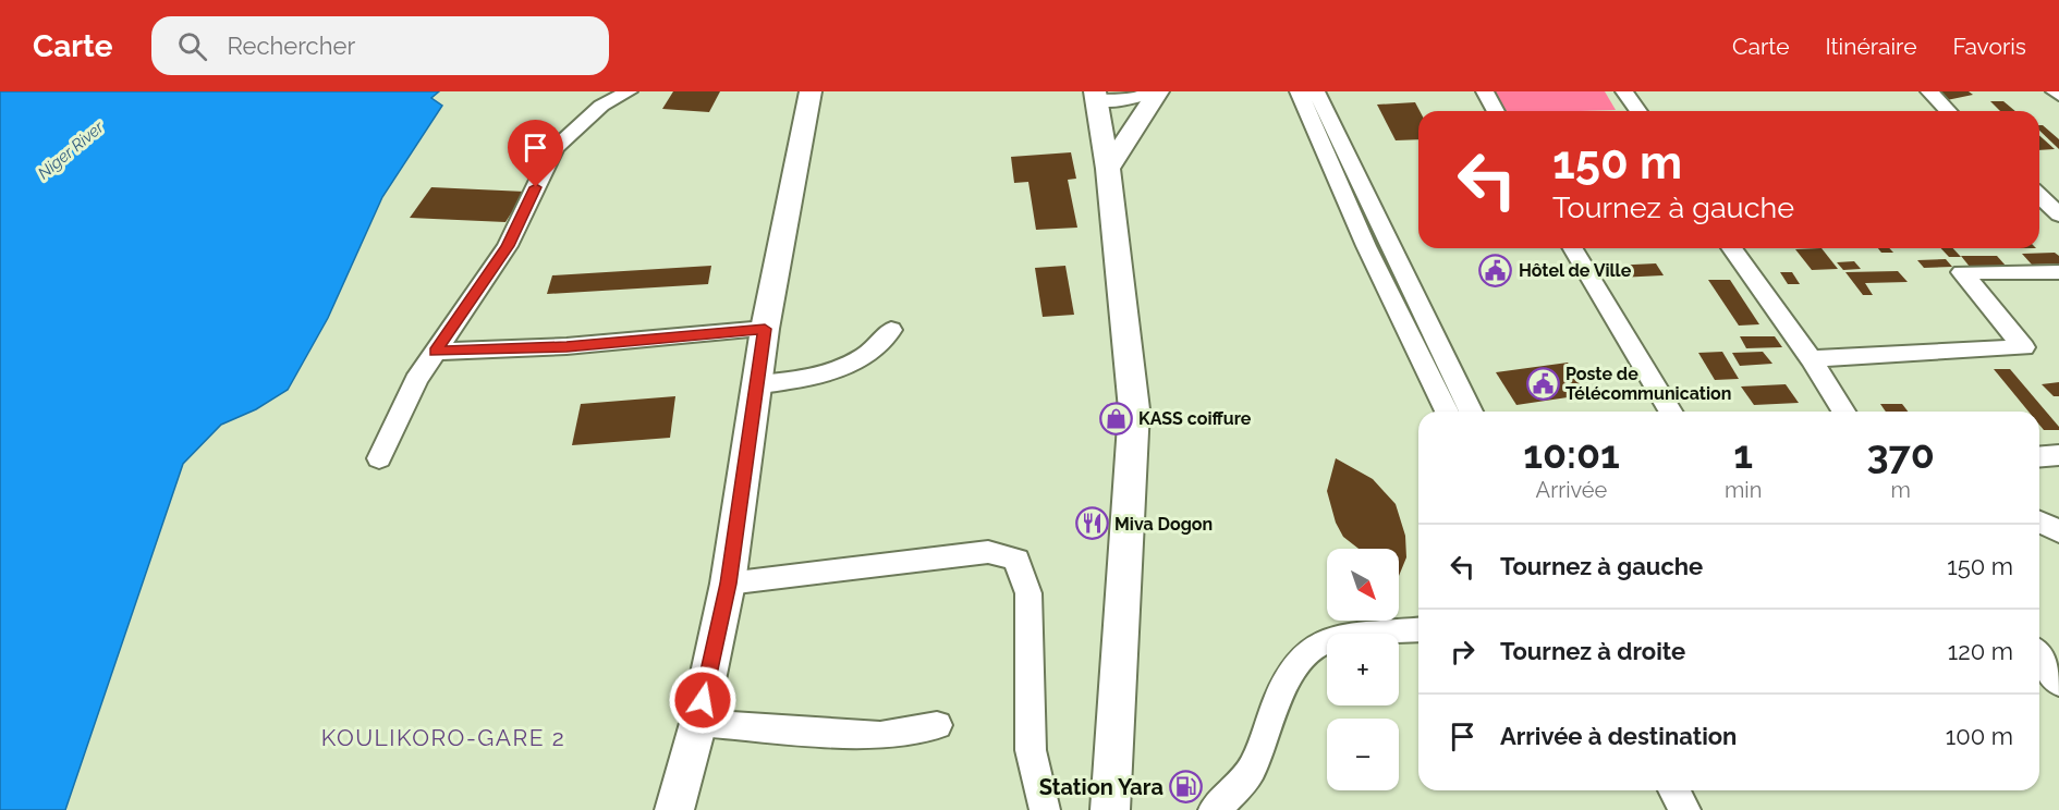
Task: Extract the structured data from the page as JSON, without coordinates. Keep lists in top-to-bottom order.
{
  "districts": ["KOULIKORO-GARE 2"],
  "water": ["Niger River"],
  "places": {
    "public building": ["Hôtel de Ville", "Poste de Télécommunication"],
    "shop": ["KASS coiffure"],
    "restaurant": ["Miva Dogon"],
    "fuel station": ["Station Yara"]
  },
  "north": "bottom right",
  "page": {
    "header": "Carte",
    "search": "Rechercher",
    "nav": ["Carte", "Itinéraire", "Favoris"],
    "turn": ["150 m", "Tournez à gauche"],
    "eta": [
      "10:01",
      "Arrivée",
      "1",
      "min",
      "370",
      "m"
    ],
    "list": [
      {
        "name": "Tournez à gauche",
        "value": "150 m"
      },
      {
        "name": "Tournez à droite",
        "value": "120 m"
      },
      {
        "name": "Arrivée à destination",
        "value": "100 m"
      }
    ],
    "map_buttons": ["+", "−"]
  }
}
